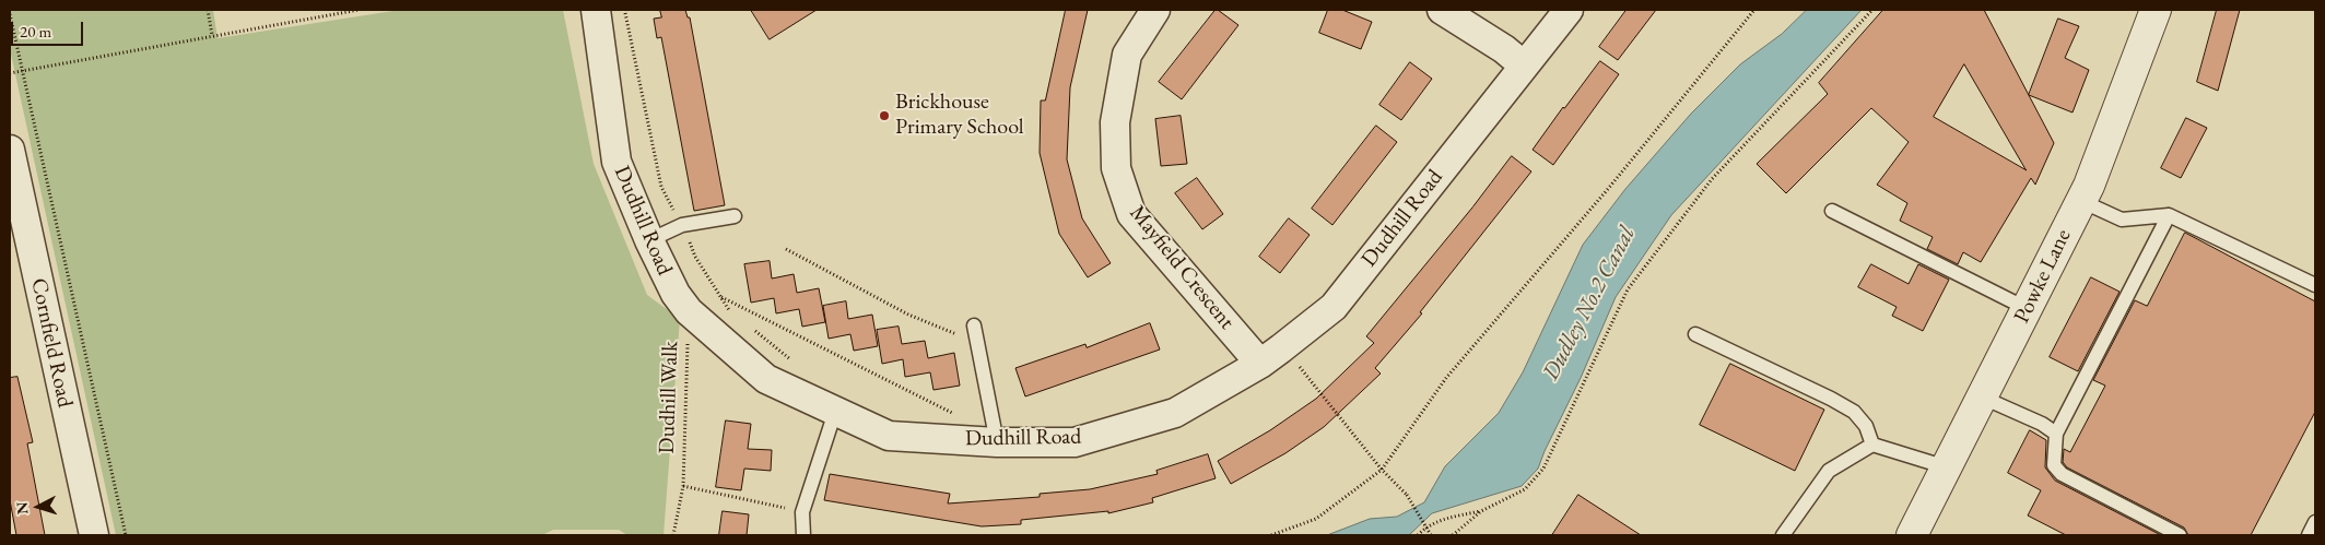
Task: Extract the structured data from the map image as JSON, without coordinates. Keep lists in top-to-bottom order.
{
  "streets": {
    "street": [
      "Dudhill Road",
      "Mayfield Crescent",
      "Powke Lane",
      "Cornfield Road"
    ],
    "path": ["Dudhill Walk"]
  },
  "crossings": [
    ["Dudhill Road", "Mayfield Crescent"],
    ["Dudhill Road", "Dudhill Walk"]
  ],
  "water": ["Dudley No.2 Canal"],
  "places": ["Brickhouse Primary School"],
  "scale_bar": "20 m",
  "north": "left"
}
